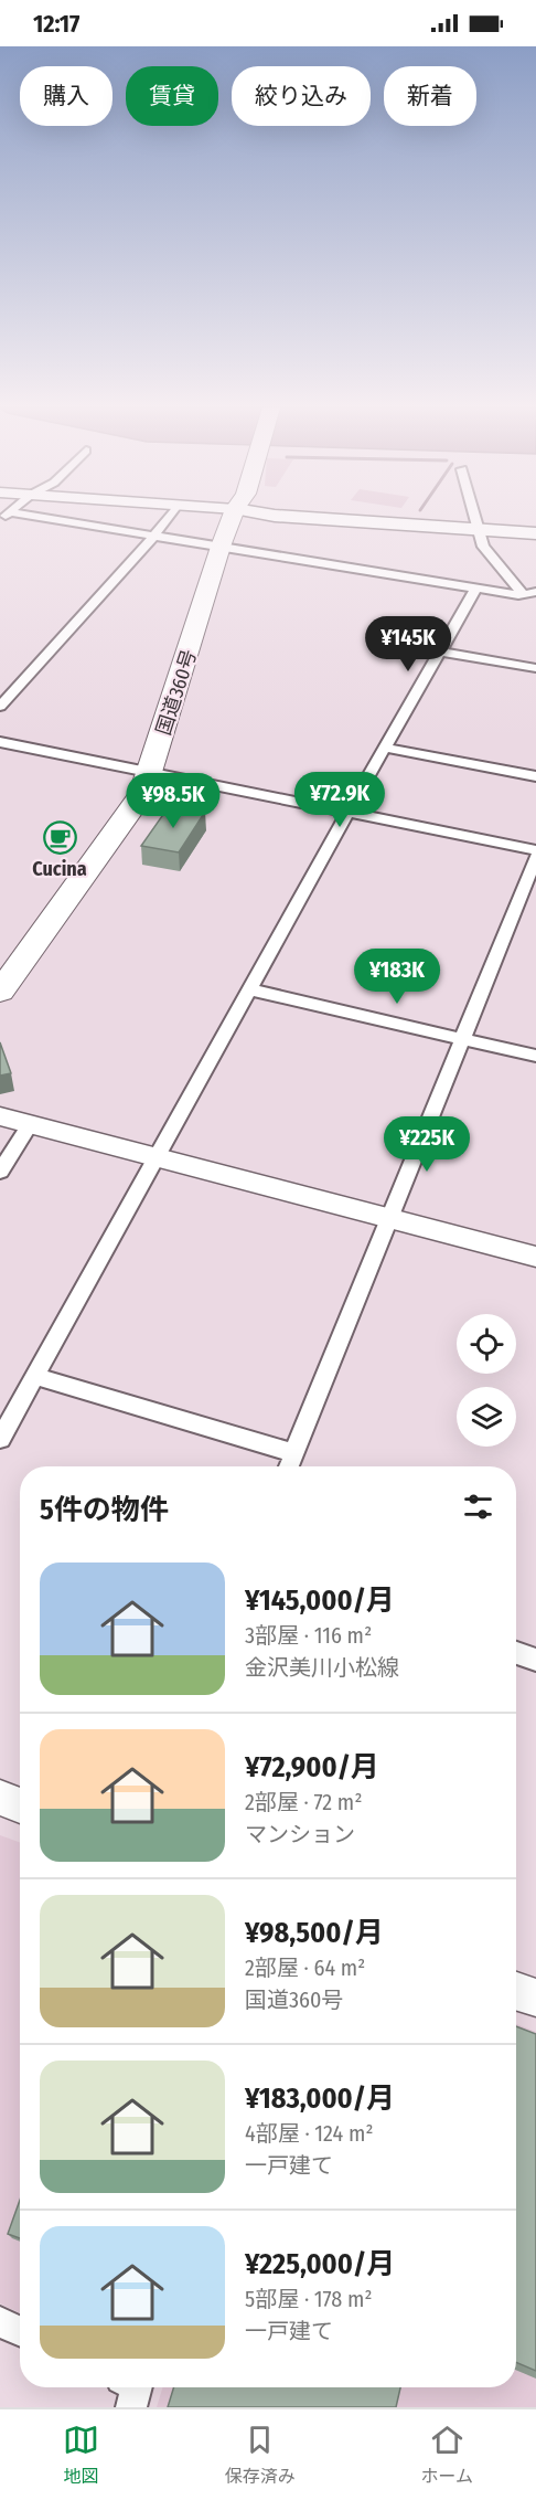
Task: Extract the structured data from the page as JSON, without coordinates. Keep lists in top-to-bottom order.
{
  "streets": {
    "highway": ["国道360号"]
  },
  "places": {
    "cafe": ["Cucina"]
  },
  "page": {
    "status": "12:17",
    "chip": [
      "購入",
      "賃貸",
      "絞り込み",
      "新着"
    ],
    "price": [
      "¥145K",
      "¥72.9K",
      "¥98.5K",
      "¥183K",
      "¥225K"
    ],
    "heading": "5件の物件",
    "list": [
      {
        "name": "¥145,000/月",
        "note": "3部屋 · 116 m² · 金沢美川小松線"
      },
      {
        "name": "¥72,900/月",
        "note": "2部屋 · 72 m² · マンション"
      },
      {
        "name": "¥98,500/月",
        "note": "2部屋 · 64 m² · 国道360号"
      },
      {
        "name": "¥183,000/月",
        "note": "4部屋 · 124 m² · 一戸建て"
      },
      {
        "name": "¥225,000/月",
        "note": "5部屋 · 178 m² · 一戸建て"
      }
    ],
    "tabs": ["地図", "保存済み", "ホーム"]
  }
}
